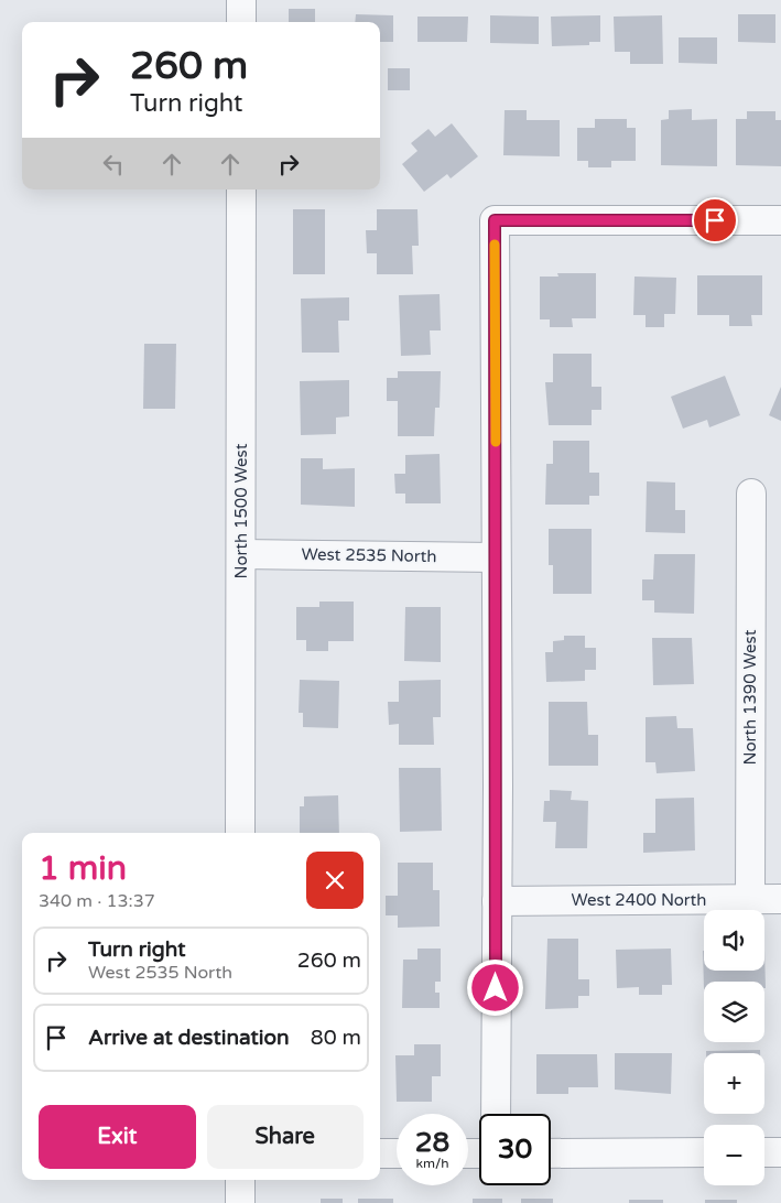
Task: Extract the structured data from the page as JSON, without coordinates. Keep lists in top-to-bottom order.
{
  "streets": {
    "street": [
      "North 1500 West",
      "West 2535 North",
      "North 1390 West",
      "West 2400 North"
    ]
  },
  "crossings": [
    ["North 1500 West", "West 2535 North"],
    ["North 1390 West", "West 2400 North"]
  ],
  "page": {
    "turn": ["260 m", "Turn right"],
    "heading": ["1 min", "340 m · 13:37"],
    "map_buttons": ["+", "−"],
    "list": [
      {
        "name": "Turn right",
        "note": "West 2535 North",
        "value": "260 m"
      },
      {
        "name": "Arrive at destination",
        "value": "80 m"
      }
    ],
    "buttons": ["Exit", "Share"],
    "speed": "28 km/h",
    "limit": "30"
  }
}
